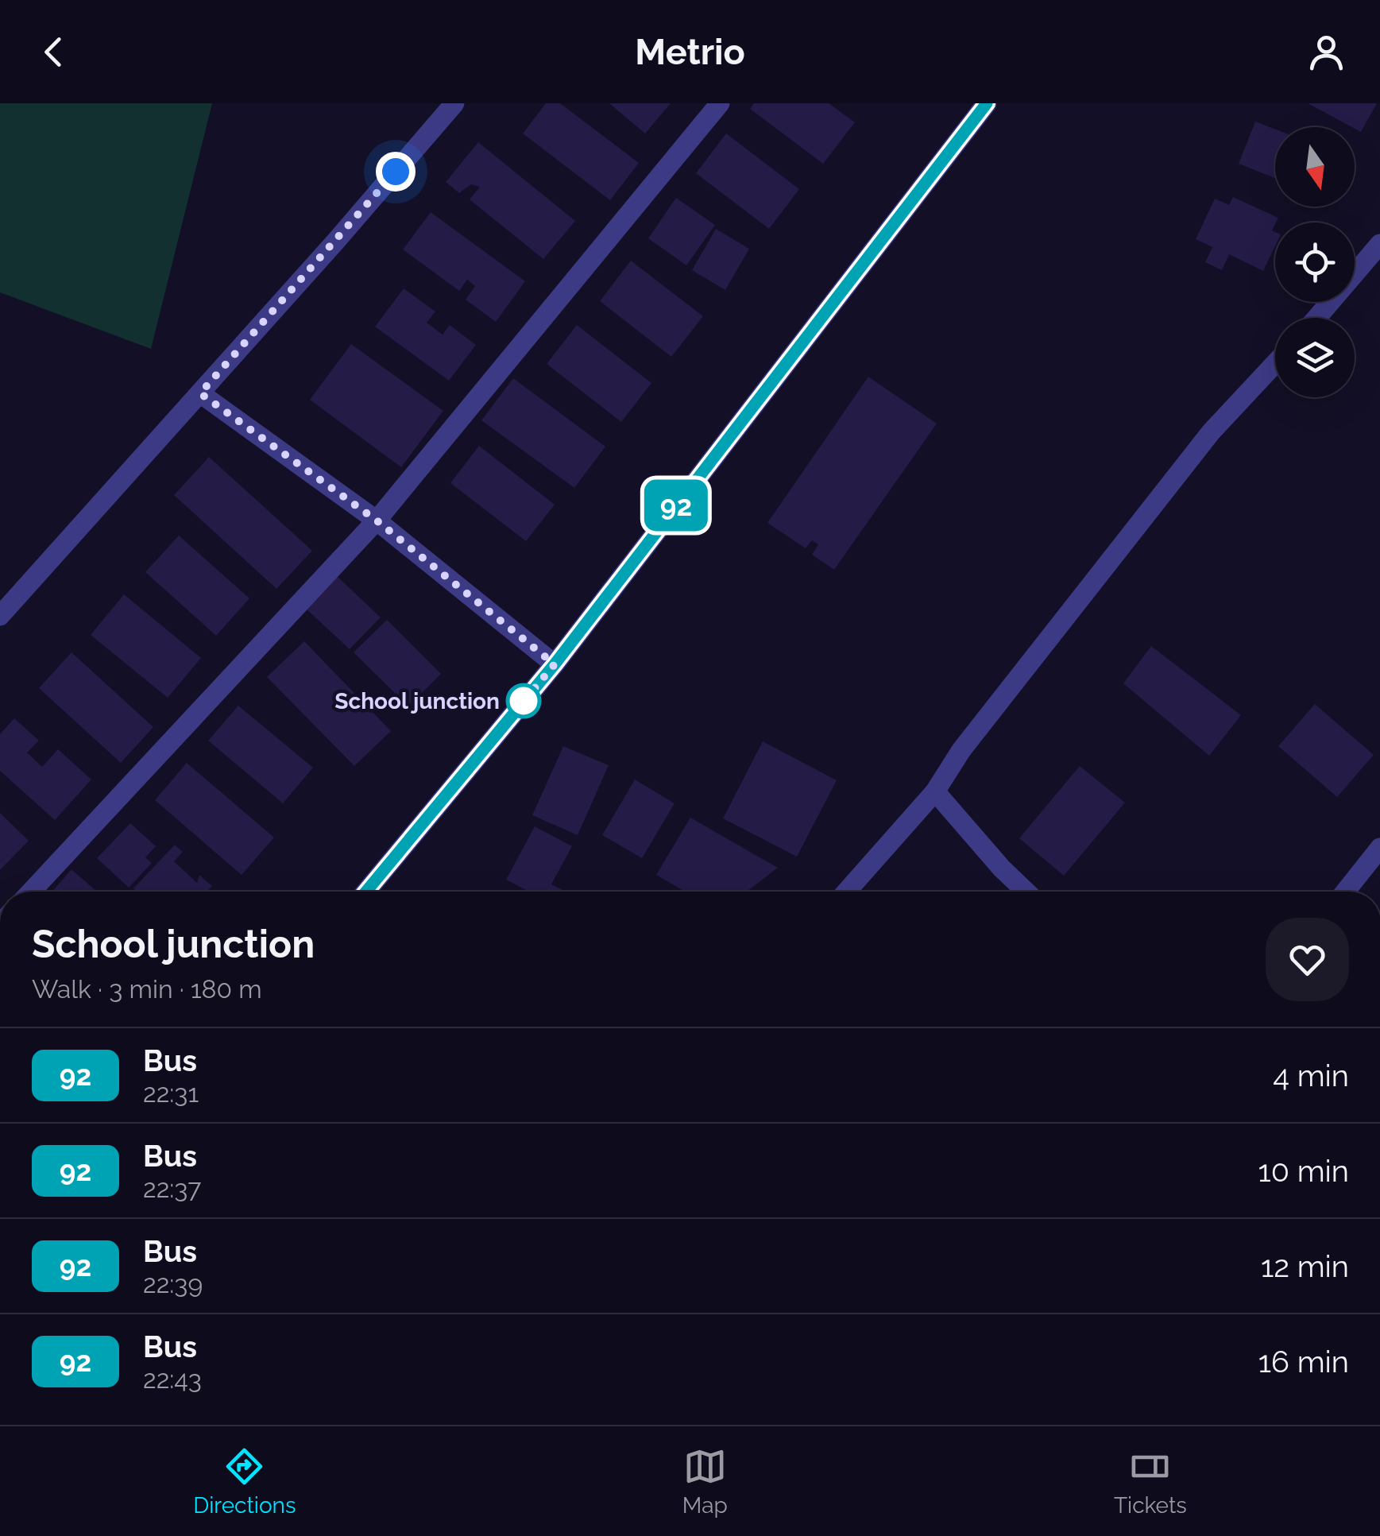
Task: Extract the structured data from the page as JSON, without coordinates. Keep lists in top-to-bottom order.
{
  "places": ["School junction"],
  "lines": ["bus line 92"],
  "north": "bottom",
  "page": {
    "header": "Metrio",
    "on_map": "92",
    "heading": ["School junction", "Walk · 3 min · 180 m"],
    "list": [
      {
        "mark": "92",
        "name": "Bus",
        "note": "22:31",
        "value": "4 min"
      },
      {
        "mark": "92",
        "name": "Bus",
        "note": "22:37",
        "value": "10 min"
      },
      {
        "mark": "92",
        "name": "Bus",
        "note": "22:39",
        "value": "12 min"
      },
      {
        "mark": "92",
        "name": "Bus",
        "note": "22:43",
        "value": "16 min"
      }
    ],
    "tabs": ["Directions", "Map", "Tickets"]
  }
}
